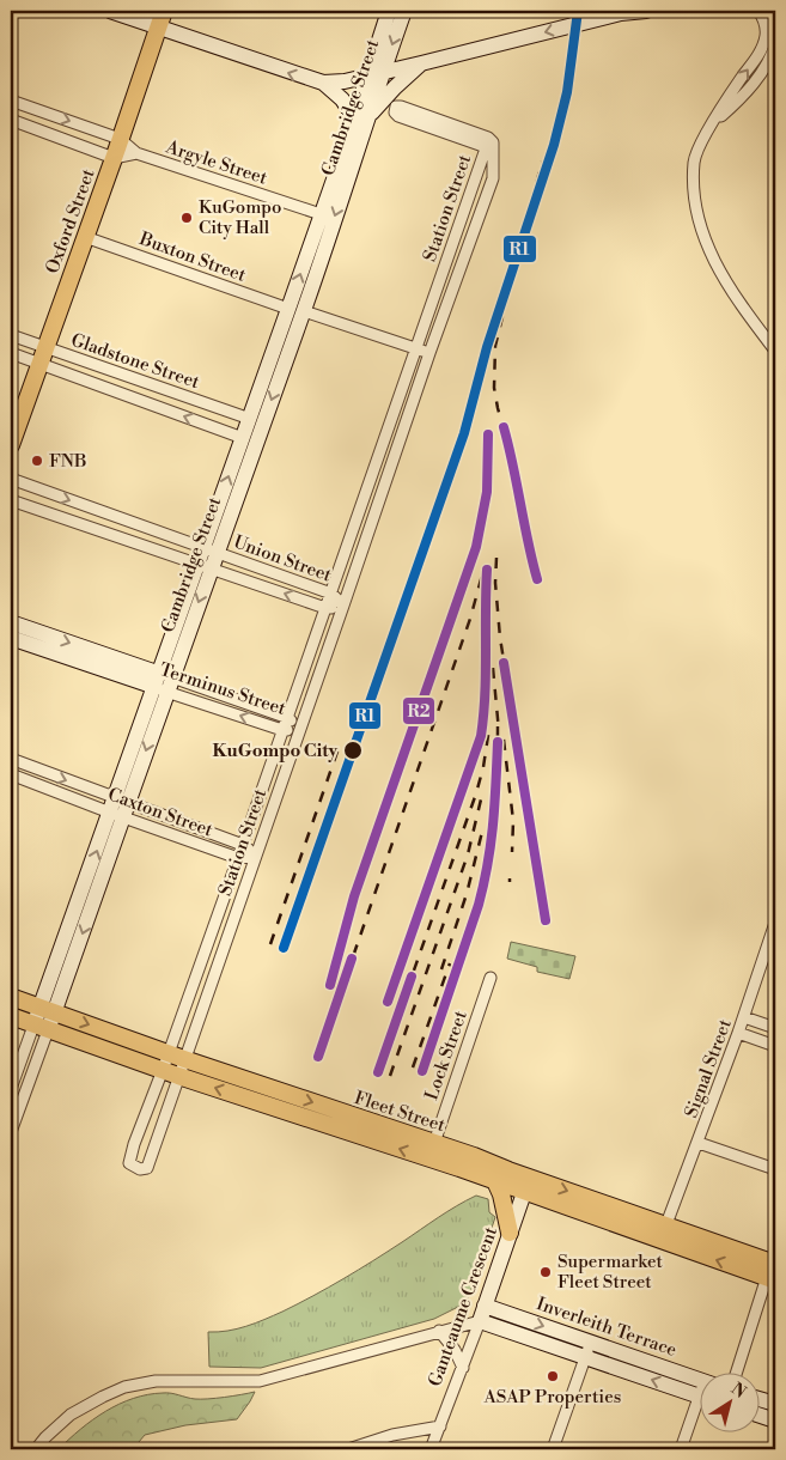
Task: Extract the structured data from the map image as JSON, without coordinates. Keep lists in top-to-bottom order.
{
  "streets": {
    "main road": ["Oxford Street", "Fleet Street"],
    "street": [
      "Cambridge Street",
      "Argyle Street",
      "Station Street",
      "Buxton Street",
      "Gladstone Street",
      "Union Street",
      "Terminus Street",
      "Caxton Street",
      "Lock Street",
      "Signal Street",
      "Ganteaume Crescent",
      "Inverleith Terrace"
    ]
  },
  "crossings": [
    ["Cambridge Street", "Argyle Street"],
    ["Cambridge Street", "Buxton Street"],
    ["Cambridge Street", "Gladstone Street"],
    ["Cambridge Street", "Union Street"],
    ["Cambridge Street", "Terminus Street"],
    ["Cambridge Street", "Caxton Street"],
    ["Cambridge Street", "Fleet Street"],
    ["Argyle Street", "Oxford Street"],
    ["Station Street", "Buxton Street"],
    ["Station Street", "Union Street"],
    ["Station Street", "Terminus Street"],
    ["Station Street", "Caxton Street"],
    ["Station Street", "Fleet Street"],
    ["Oxford Street", "Buxton Street"],
    ["Oxford Street", "Gladstone Street"],
    ["Lock Street", "Fleet Street"],
    ["Signal Street", "Fleet Street"],
    ["Fleet Street", "Ganteaume Crescent"],
    ["Ganteaume Crescent", "Inverleith Terrace"]
  ],
  "places": [
    "KuGompo City Hall",
    "FNB",
    "KuGompo City",
    "Supermarket Fleet Street",
    "ASAP Properties"
  ],
  "lines": ["transit line R1", "transit line R2"],
  "north": "top right"
}
